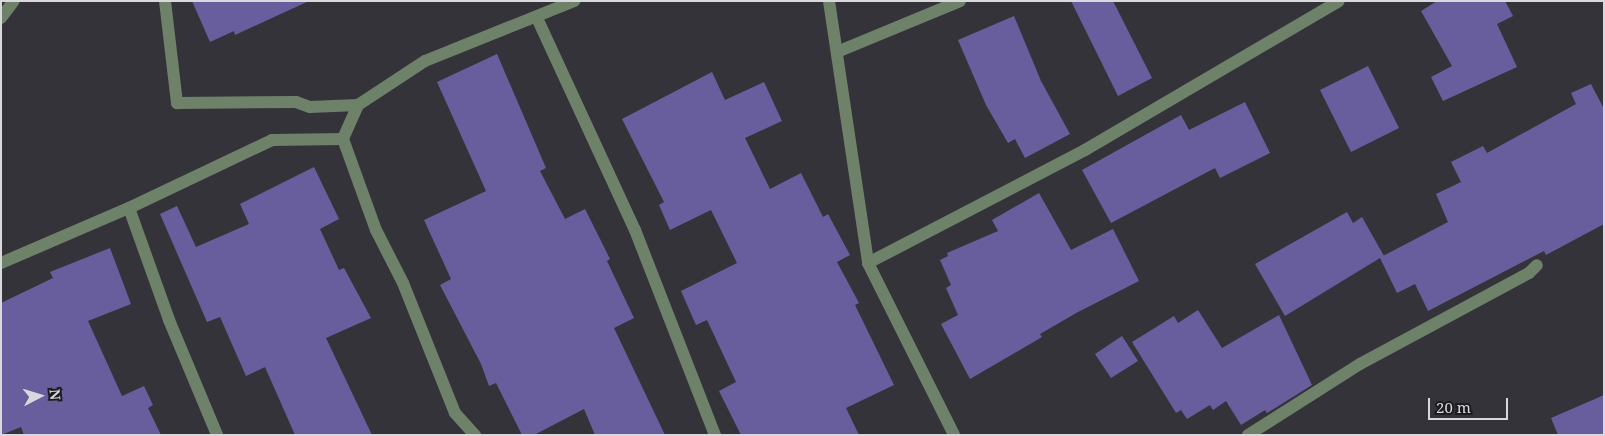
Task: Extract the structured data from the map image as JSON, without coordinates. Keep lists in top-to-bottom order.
{
  "scale_bar": "20 m",
  "north": "right"
}
